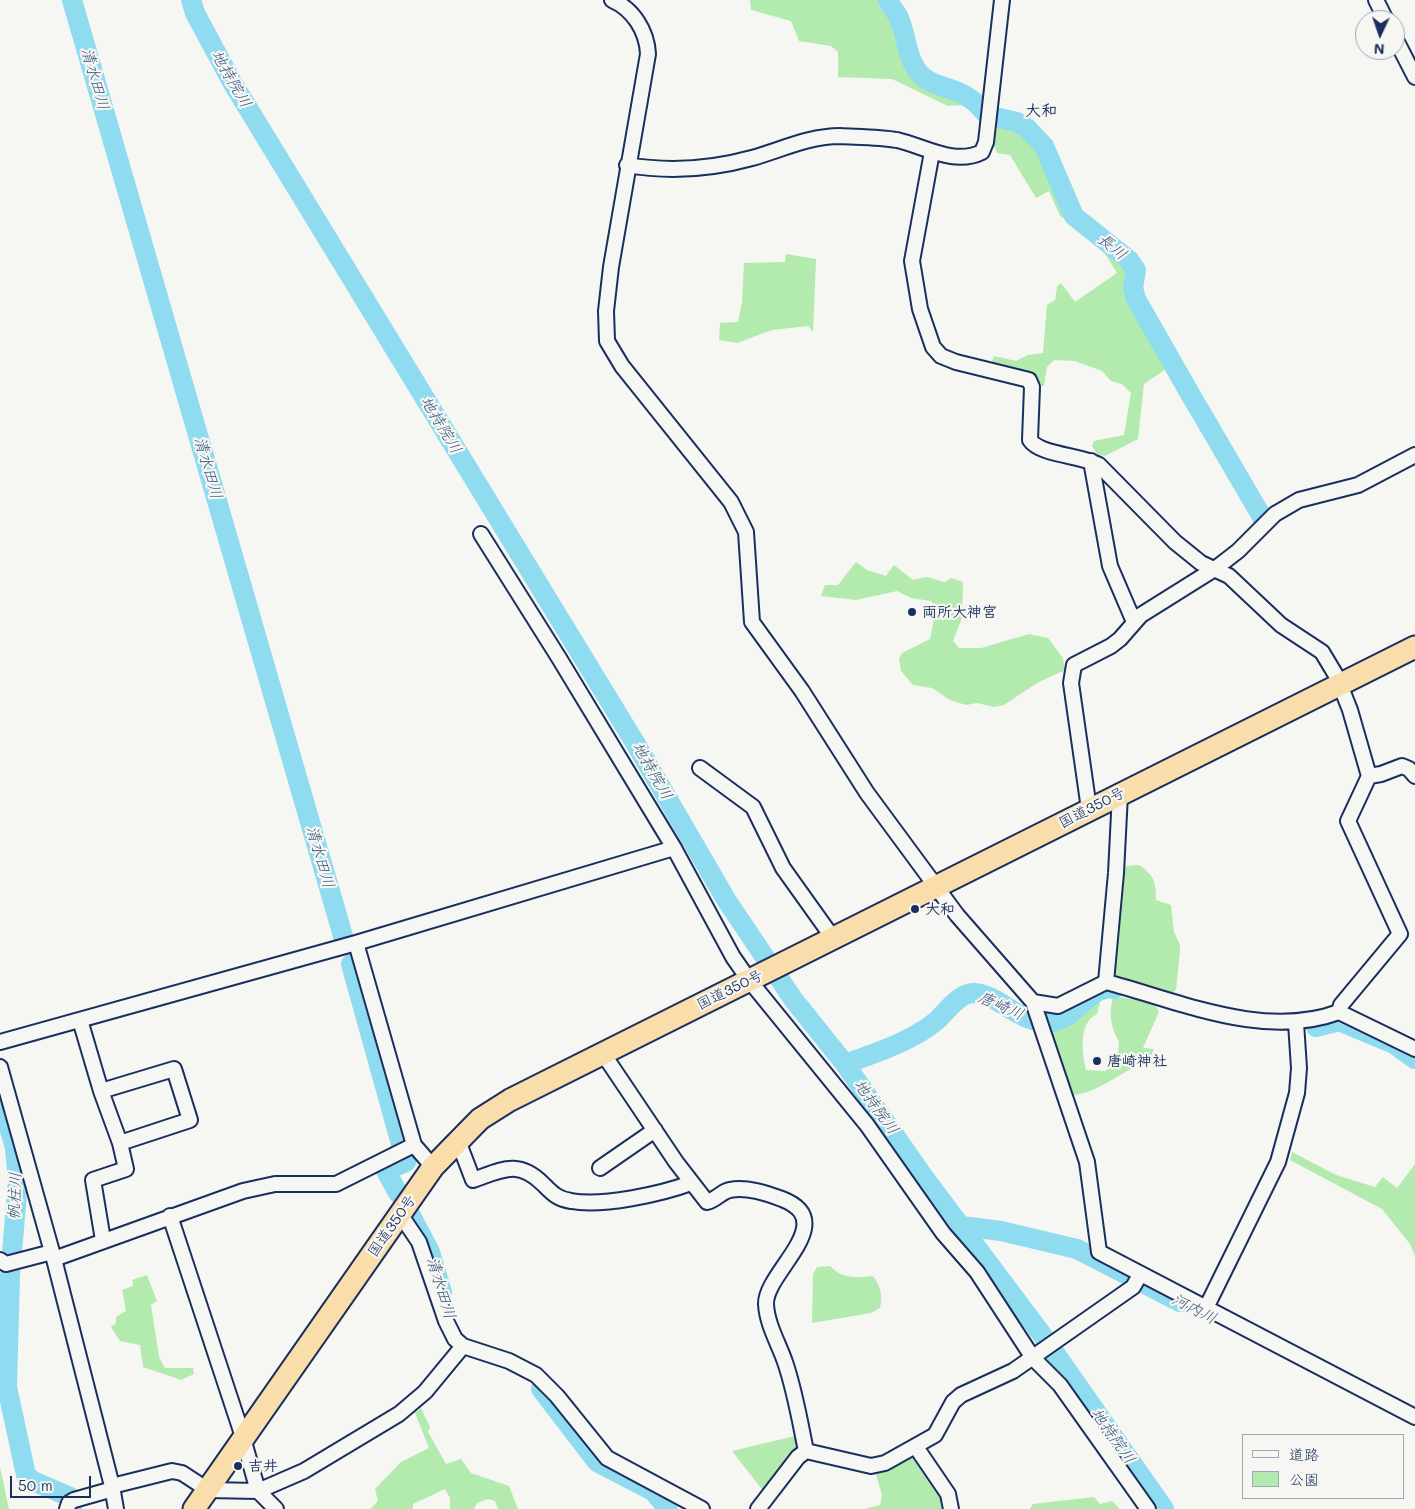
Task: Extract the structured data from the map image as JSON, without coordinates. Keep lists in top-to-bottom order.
{
  "streets": {
    "highway": ["国道350号"]
  },
  "districts": ["大和"],
  "water": [
    "清水田川",
    "地持院川",
    "長川",
    "唐崎川",
    "帆柱川",
    "河内川"
  ],
  "places": [
    "両所大神宮",
    "大和",
    "唐崎神社",
    "吉井"
  ],
  "legend": ["道路", "公園"],
  "scale_bar": "50 m",
  "north": "bottom"
}
